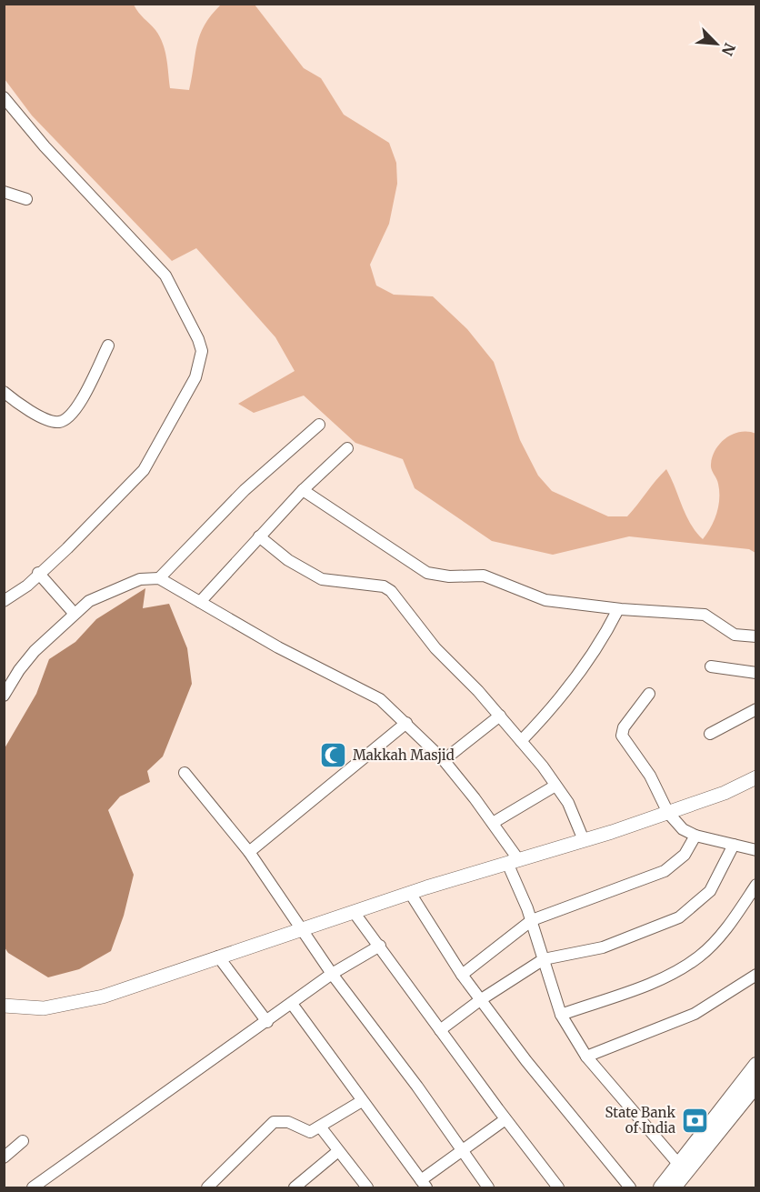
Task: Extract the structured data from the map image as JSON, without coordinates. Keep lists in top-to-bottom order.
{
  "places": {
    "mosque": ["Makkah Masjid"],
    "bank": ["State Bank of India"]
  },
  "north": "bottom right"
}
